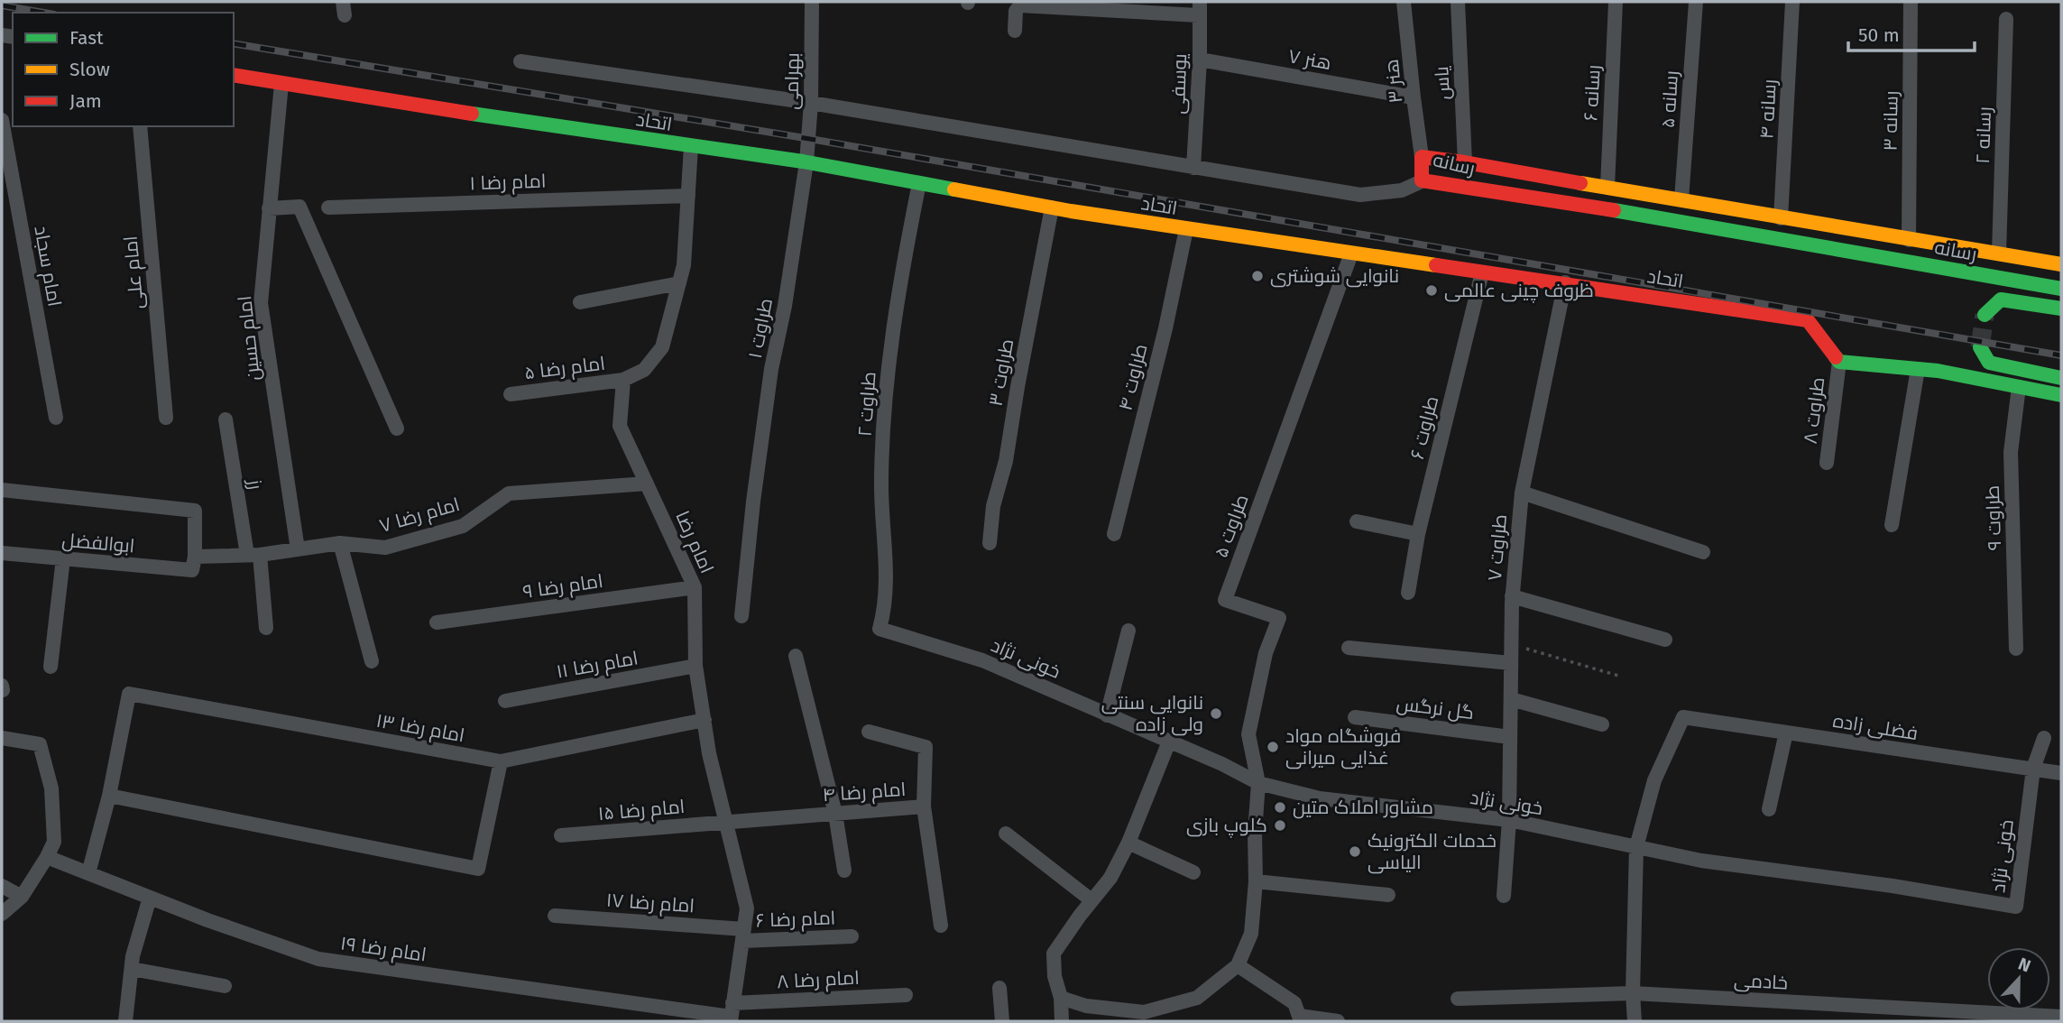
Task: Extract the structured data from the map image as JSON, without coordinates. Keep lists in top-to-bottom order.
{
  "streets": {
    "street": [
      "هنر ۷",
      "بهرامی",
      "هنر ۳",
      "یاس",
      "یوسفی",
      "رسانه ۶",
      "رسانه ۵",
      "رسانه ۴",
      "رسانه ۳",
      "اتحاد",
      "رسانه ۲",
      "رسانه",
      "امام رضا ۱",
      "امام سجاد",
      "امام علی",
      "طراوت ۱",
      "امام حسین",
      "امام رضا ۵",
      "طراوت ۳",
      "طراوت ۴",
      "طراوت ۲",
      "طراوت ۸",
      "طراوت ۶",
      "رز",
      "امام رضا ۷",
      "طراوت ۹",
      "طراوت ۵",
      "امام رضا",
      "ابوالفضل",
      "طراوت ۷",
      "امام رضا ۹",
      "خونی نژاد",
      "امام رضا ۱۱",
      "گل نرگس",
      "فضلی زاده",
      "امام رضا ۱۳",
      "امام رضا ۴",
      "امام رضا ۱۵",
      "امام رضا ۱۷",
      "امام رضا ۶",
      "امام رضا ۱۹",
      "امام رضا ۸",
      "خادمی"
    ]
  },
  "crossings": [
    ["هنر ۷", "هنر ۳"],
    ["هنر ۷", "یوسفی"],
    ["بهرامی", "اتحاد"],
    ["بهرامی", "طراوت ۱"],
    ["هنر ۳", "رسانه"],
    ["یاس", "رسانه"],
    ["رسانه ۶", "رسانه"],
    ["رسانه ۵", "رسانه"],
    ["رسانه ۴", "رسانه"],
    ["رسانه ۳", "رسانه"],
    ["اتحاد", "طراوت ۱"],
    ["اتحاد", "امام حسین"],
    ["اتحاد", "طراوت ۳"],
    ["اتحاد", "طراوت ۴"],
    ["اتحاد", "طراوت ۲"],
    ["اتحاد", "طراوت ۸"],
    ["اتحاد", "طراوت ۶"],
    ["اتحاد", "طراوت ۵"],
    ["اتحاد", "طراوت ۷"],
    ["رسانه ۲", "رسانه"],
    ["امام حسین", "امام رضا ۷"],
    ["امام رضا ۵", "امام رضا"],
    ["طراوت ۲", "خونی نژاد"],
    ["رز", "امام رضا ۷"],
    ["امام رضا ۷", "امام رضا"],
    ["امام رضا ۷", "ابوالفضل"],
    ["طراوت ۵", "خونی نژاد"],
    ["امام رضا", "امام رضا ۹"],
    ["امام رضا", "امام رضا ۱۱"],
    ["امام رضا", "امام رضا ۱۳"],
    ["امام رضا", "امام رضا ۴"],
    ["امام رضا", "امام رضا ۱۵"],
    ["امام رضا", "امام رضا ۱۷"],
    ["امام رضا", "امام رضا ۶"],
    ["امام رضا", "امام رضا ۱۹"],
    ["امام رضا", "امام رضا ۸"],
    ["طراوت ۷", "خونی نژاد"],
    ["طراوت ۷", "گل نرگس"],
    ["خونی نژاد", "فضلی زاده"],
    ["امام رضا ۴", "امام رضا ۱۵"],
    ["امام رضا ۱۷", "امام رضا ۶"],
    ["امام رضا ۱۹", "امام رضا ۸"]
  ],
  "places": [
    "نانوایی شوشتری",
    "ظروف چینی عالمی",
    "نانوایی سنتی ولی زاده",
    "فروشگاه مواد غذایی میرانی",
    "مشاور املاک متین",
    "کلوپ بازی",
    "خدمات الکترونیک الیاسی"
  ],
  "legend": ["Fast", "Slow", "Jam"],
  "scale_bar": "50 m",
  "north": "top"
}
